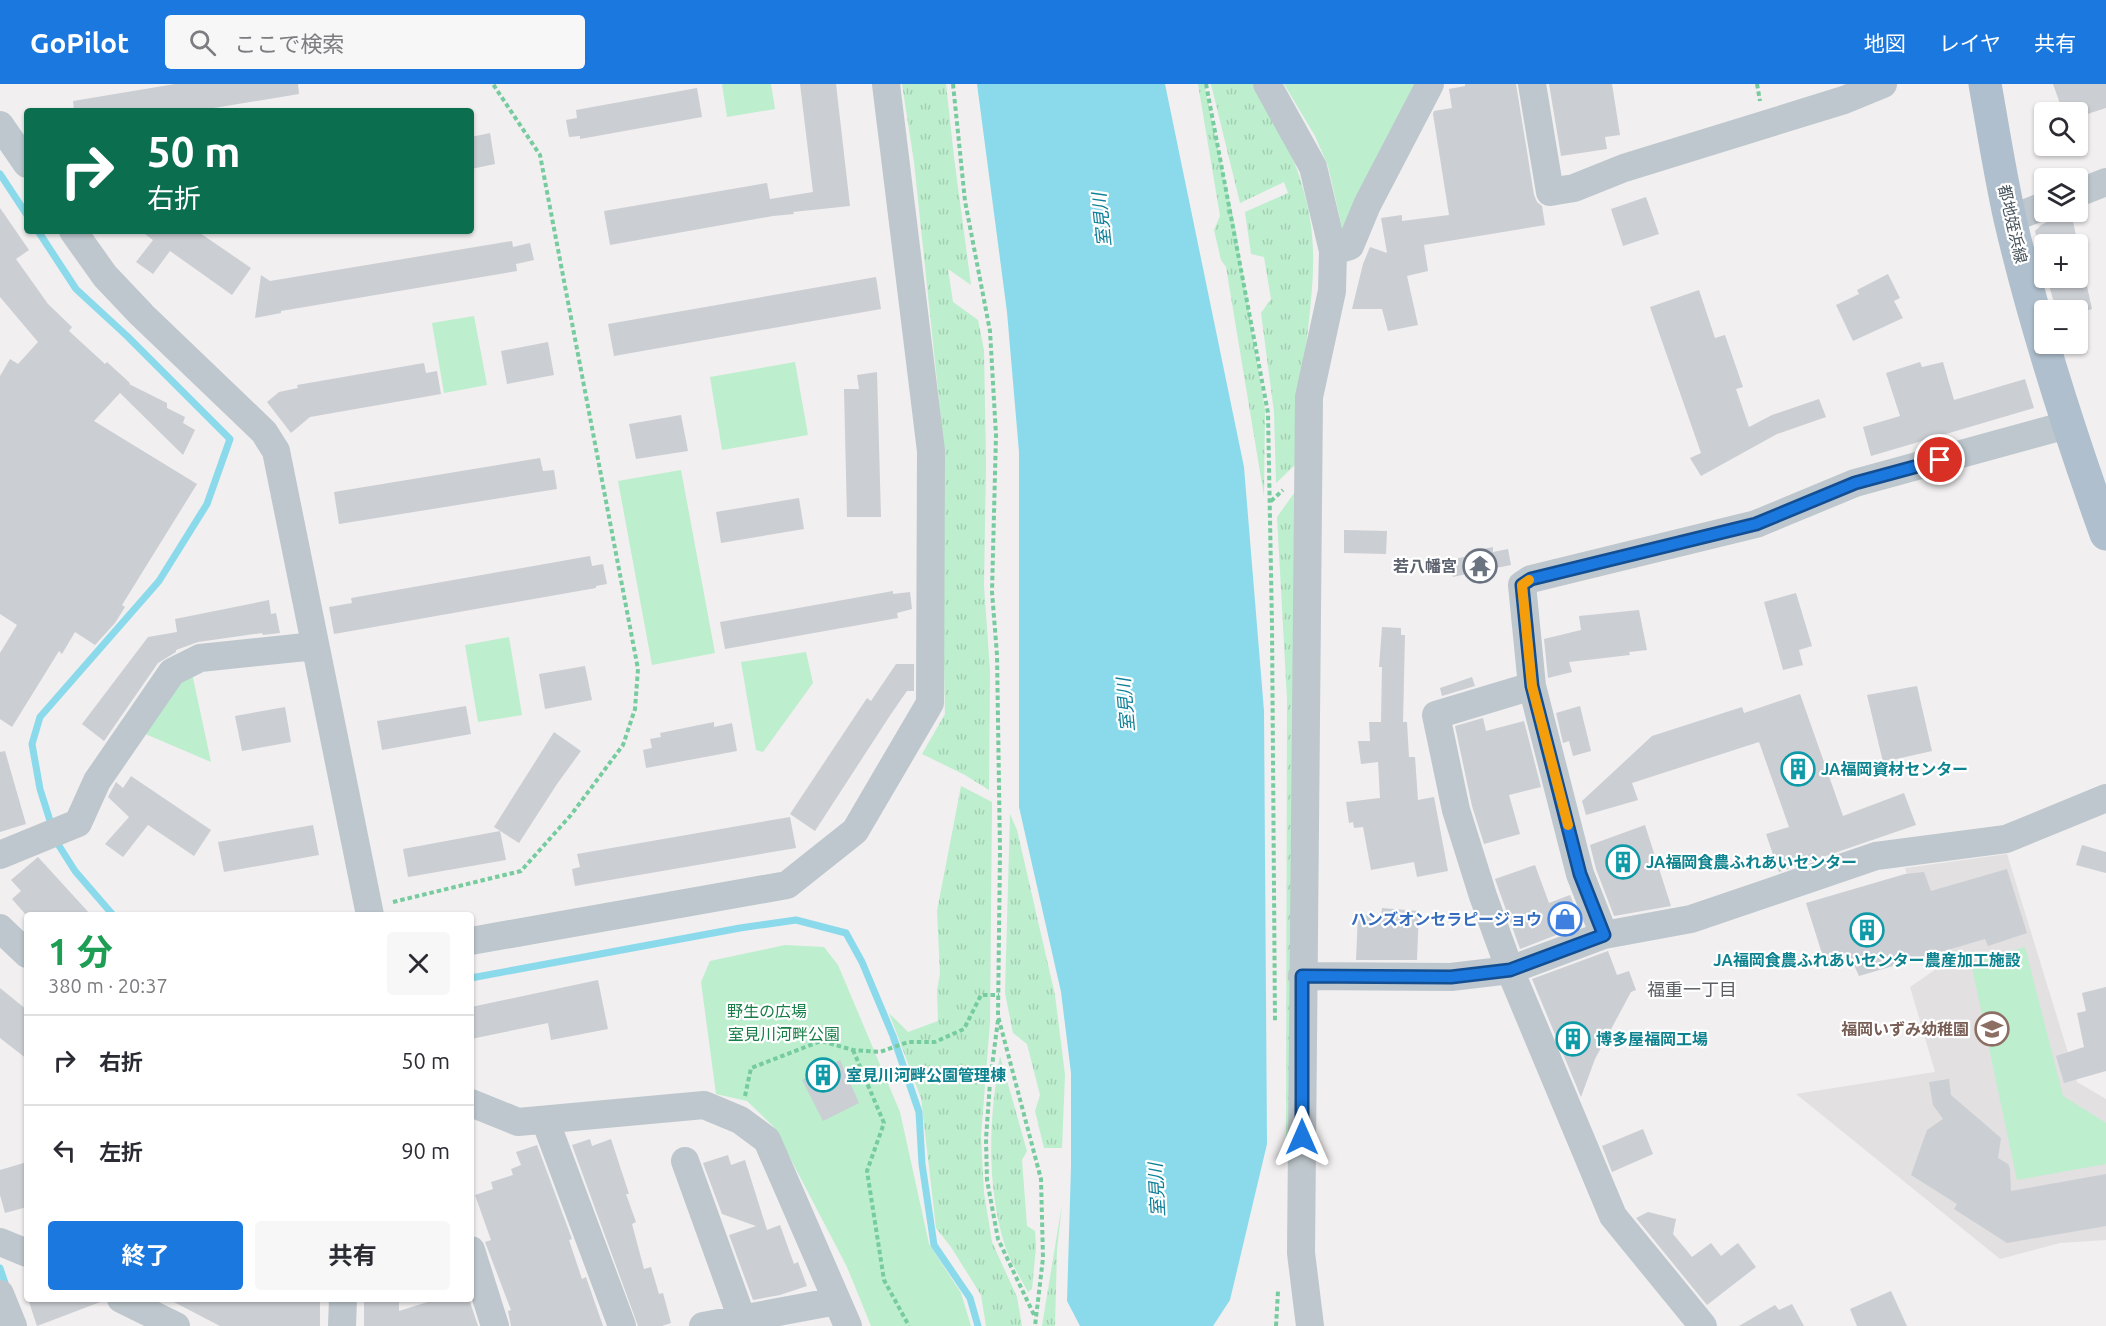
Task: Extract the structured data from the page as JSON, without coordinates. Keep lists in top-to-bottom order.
{
  "streets": {
    "main road": ["都地姪浜線"]
  },
  "districts": ["福重一丁目"],
  "water": ["室見川"],
  "parks": ["野生の広場", "室見川河畔公園"],
  "places": {
    "temple": ["若八幡宮"],
    "building": [
      "JA福岡資材センター",
      "JA福岡食農ふれあいセンター",
      "JA福岡食農ふれあいセンター農産加工施設",
      "博多屋福岡工場",
      "室見川河畔公園管理棟"
    ],
    "shop": ["ハンズオンセラピージョウ"],
    "school or university": ["福岡いずみ幼稚園"]
  },
  "page": {
    "header": "GoPilot",
    "search": "ここで検索",
    "nav": ["地図", "レイヤ", "共有"],
    "map_buttons": ["+", "−"],
    "turn": ["50 m", "右折"],
    "heading": ["1 分", "380 m · 20:37"],
    "list": [
      {
        "name": "右折",
        "value": "50 m"
      },
      {
        "name": "左折",
        "value": "90 m"
      }
    ],
    "buttons": ["終了", "共有"]
  }
}
